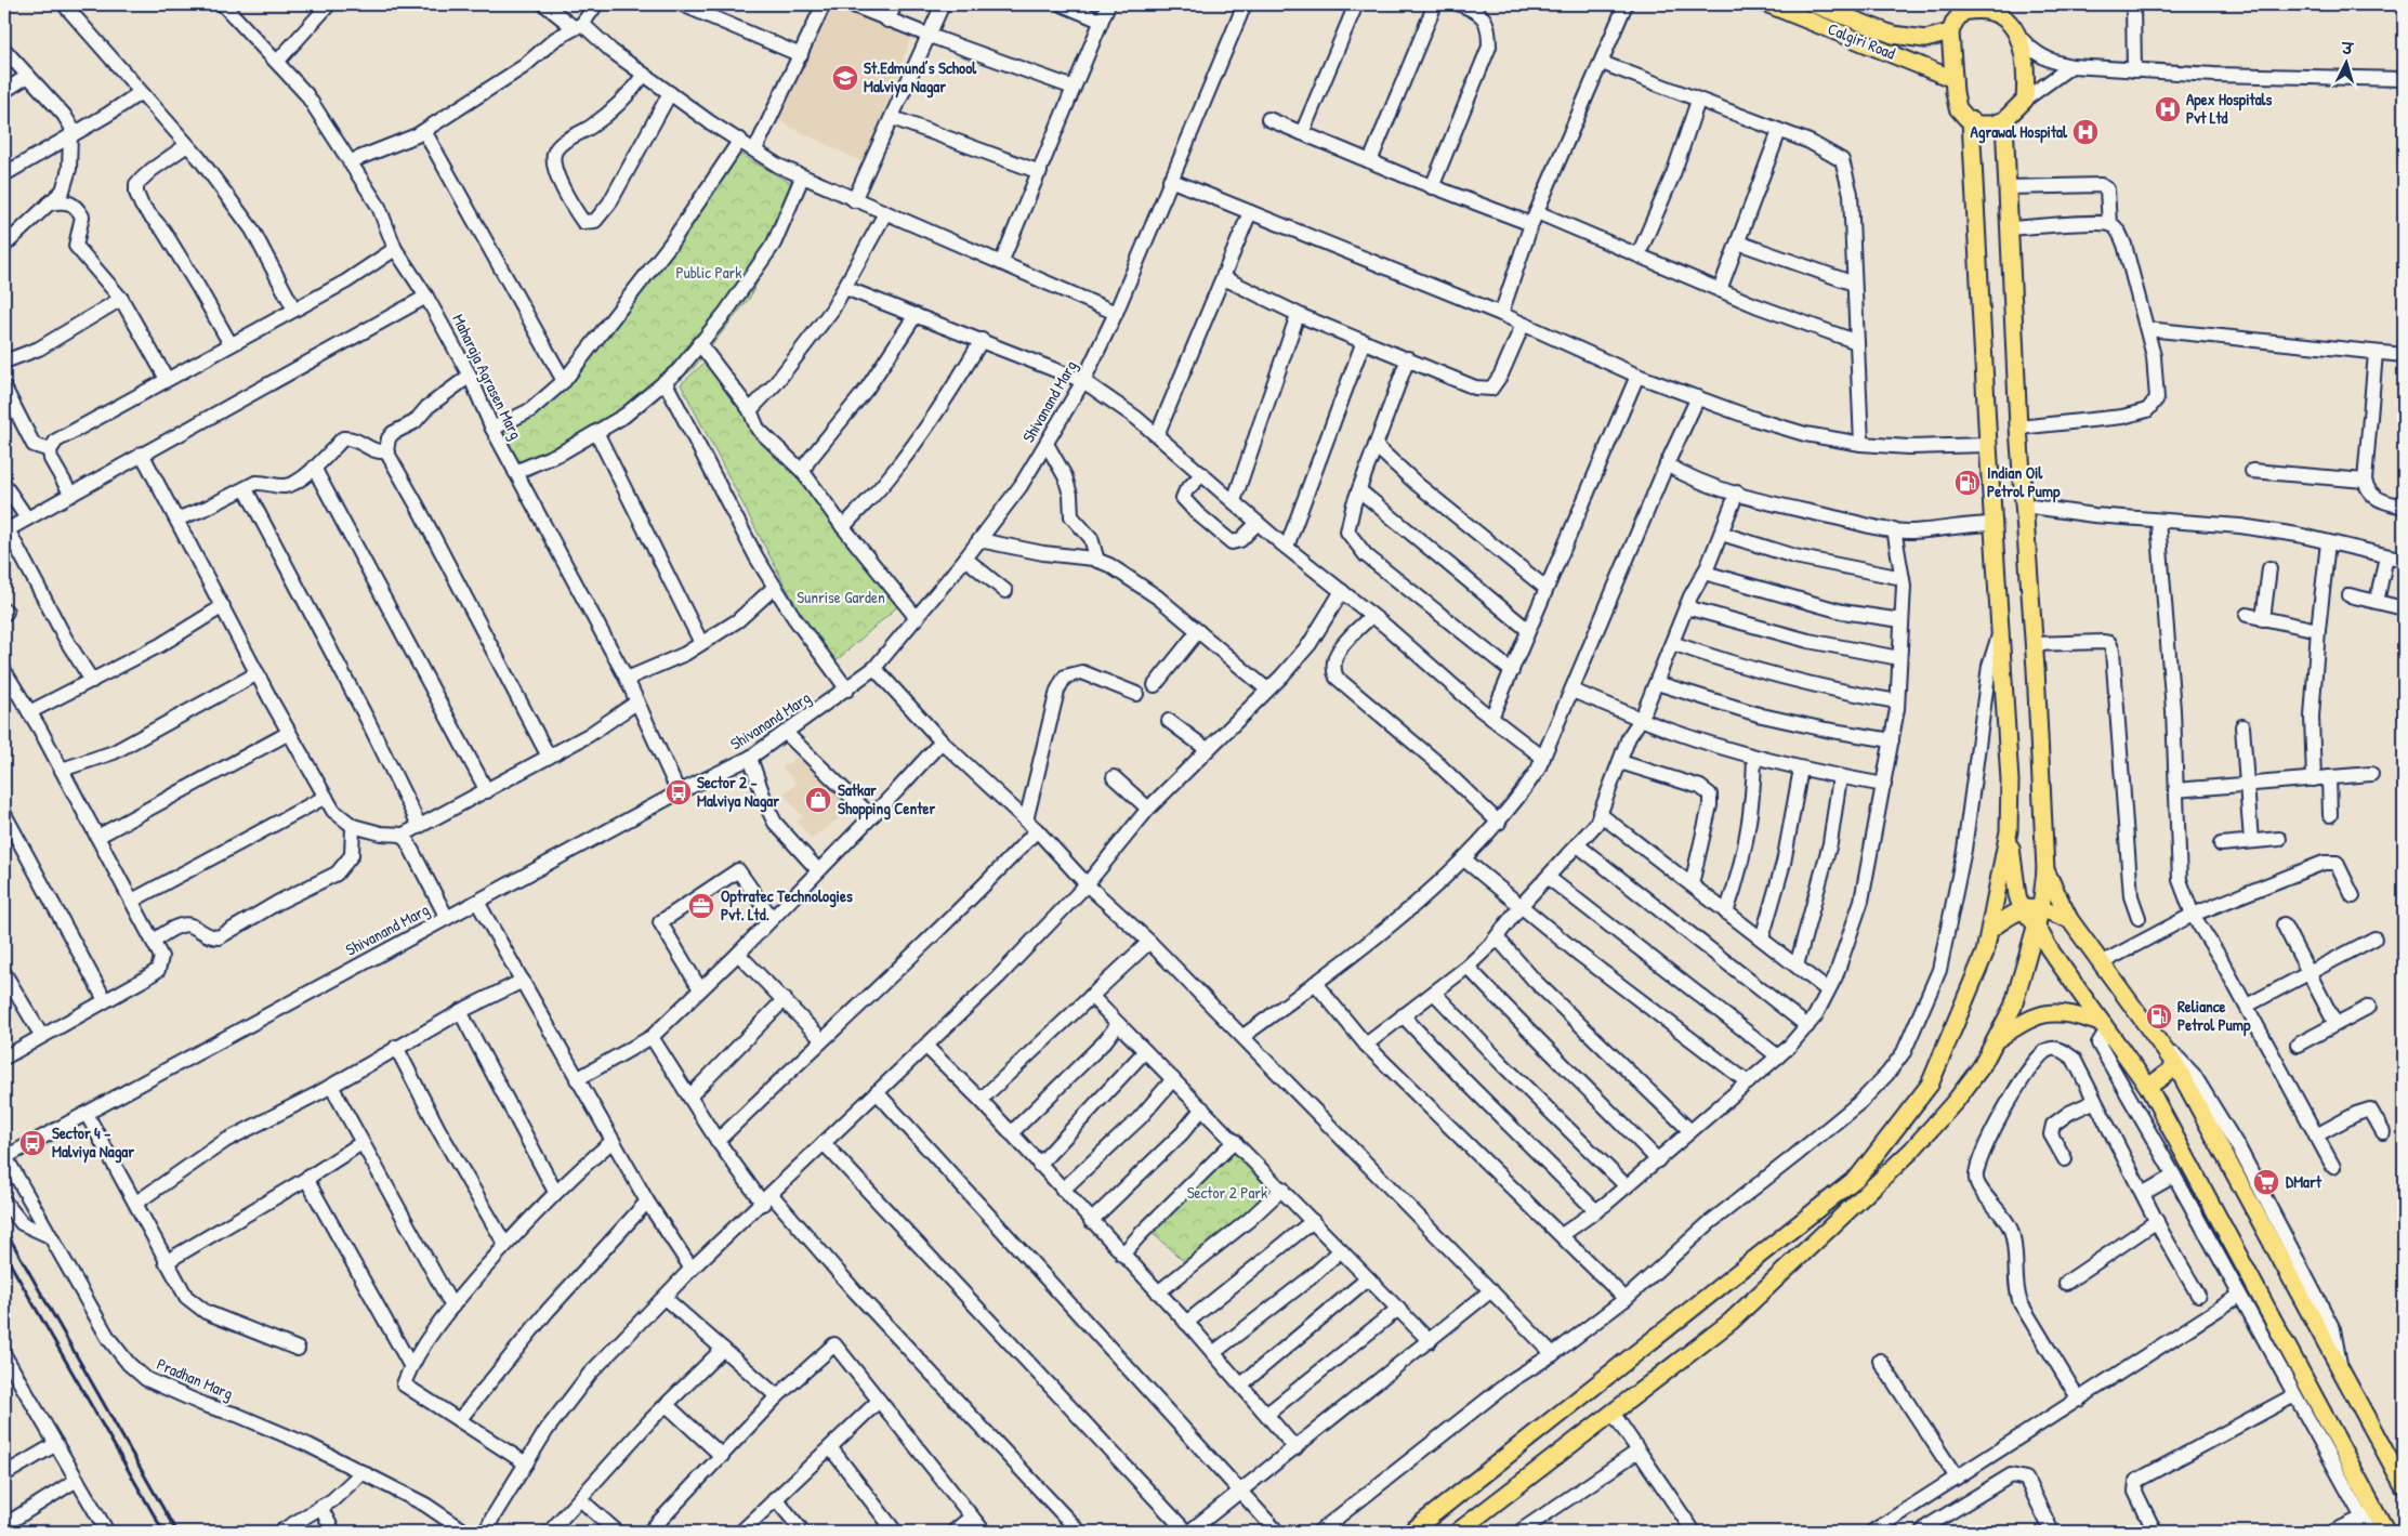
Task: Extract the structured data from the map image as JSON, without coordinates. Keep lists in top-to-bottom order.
{
  "streets": {
    "main road": ["Calgiri Road"],
    "street": ["Maharaja Agrasen Marg", "Shivanand Marg", "Pradhan Marg"]
  },
  "crossings": [
    ["Maharaja Agrasen Marg", "Shivanand Marg"],
    ["Shivanand Marg", "Pradhan Marg"]
  ],
  "parks": ["Public Park", "Sunrise Garden", "Sector 2 Park"],
  "places": {
    "school or university": ["St.Edmund’s School Malviya Nagar"],
    "hospital": ["Apex Hospitals Pvt Ltd", "Agrawal Hospital"],
    "fuel station": ["Indian Oil Petrol Pump", "Reliance Petrol Pump"],
    "bus stop": ["Sector 2 - Malviya Nagar", "Sector 4 - Malviya Nagar"],
    "shop": ["Satkar Shopping Center"],
    "office": ["Optratec Technologies Pvt. Ltd."],
    "supermarket": ["DMart"]
  },
  "north": "top"
}
